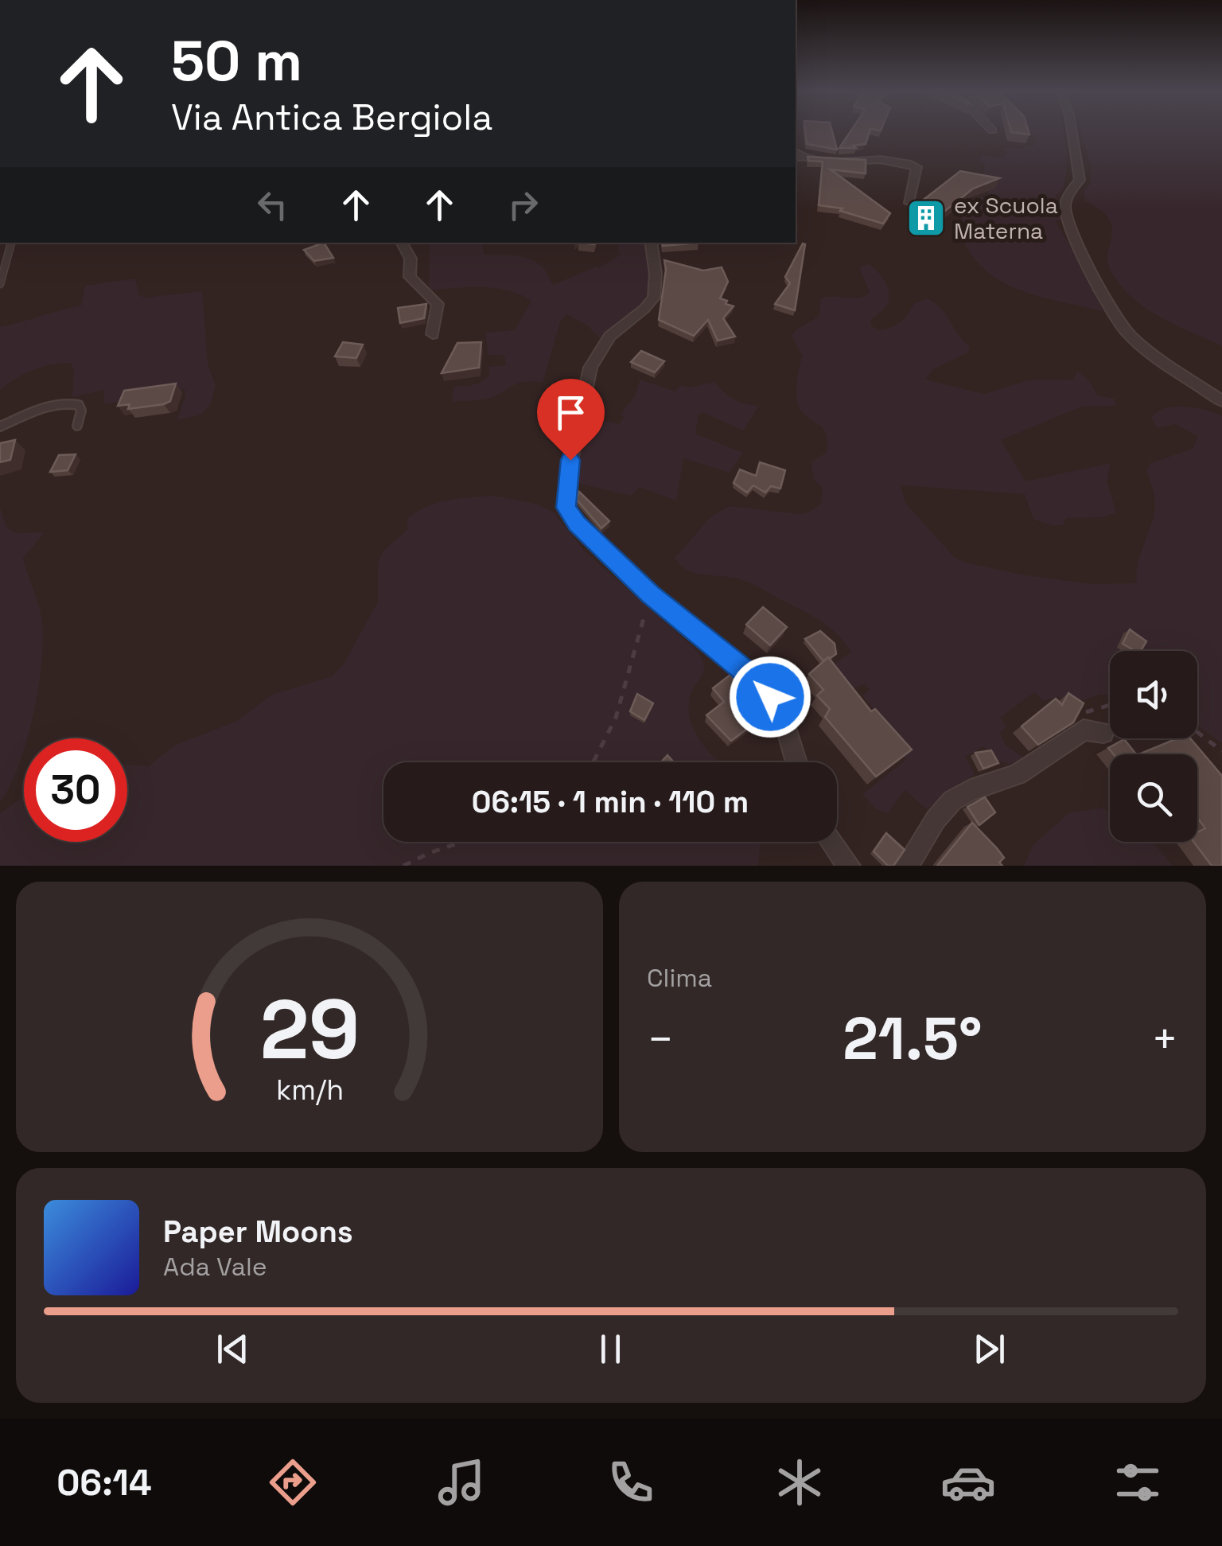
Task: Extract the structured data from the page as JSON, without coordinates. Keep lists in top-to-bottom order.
{
  "places": {
    "building": ["ex Scuola Materna"]
  },
  "page": {
    "turn": ["50 m", "Via Antica Bergiola"],
    "limit": "30",
    "trip": "06:15 · 1 min · 110 m",
    "tile": "Clima",
    "heat": ["−", "21.5°", "+"],
    "song": ["Paper Moons", "Ada Vale"],
    "tabs": "06:14",
    "gauge": ["29", "km/h"]
  }
}
